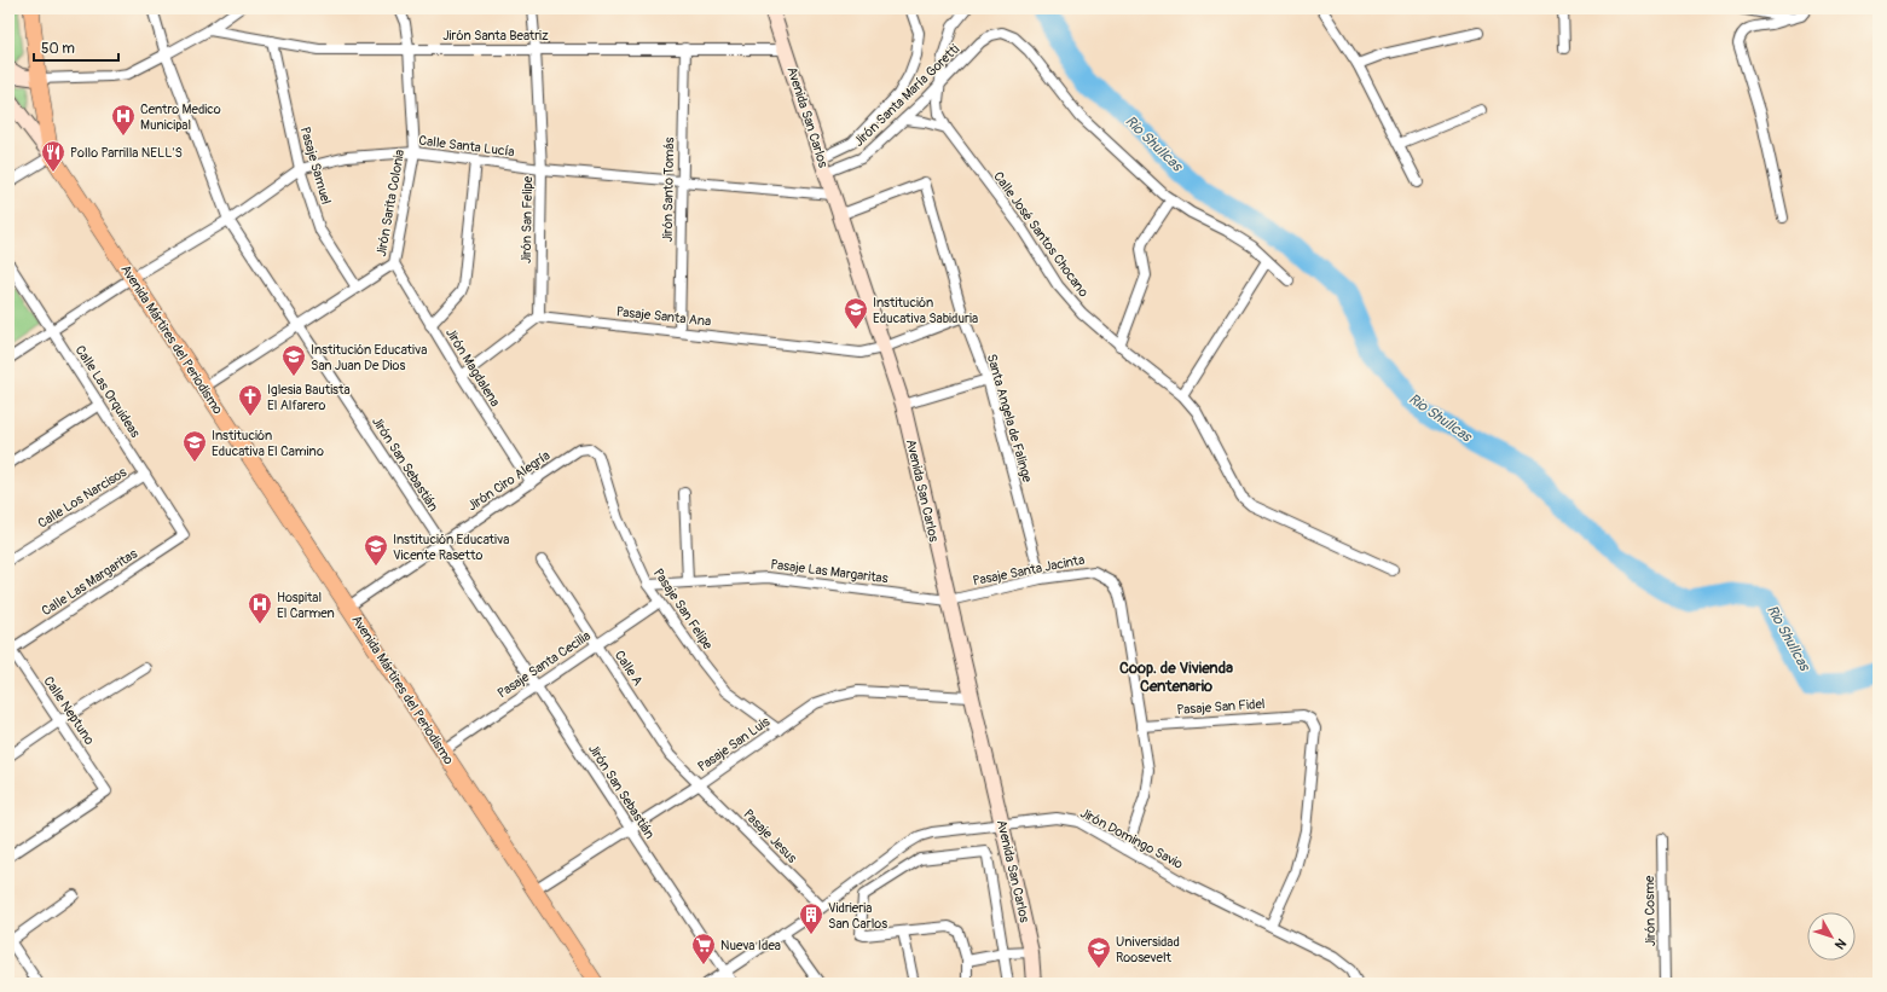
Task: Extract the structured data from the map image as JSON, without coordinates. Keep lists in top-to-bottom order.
{
  "streets": {
    "main road": ["Avenida San Carlos", "Avenida Mártires del Periodismo"],
    "street": [
      "Jirón Santa Beatriz",
      "Jirón Santa María Goretti",
      "Calle Santa Lucía",
      "Pasaje Samuel",
      "Jirón Santo Tomás",
      "Jirón Sarita Colonia",
      "Jirón San Felipe",
      "Calle José Santos Chocano",
      "Pasaje Santa Ana",
      "Jirón Magdalena",
      "Calle Las Orquideas",
      "Santa Angela de Falinge",
      "Jirón San Sebastián",
      "Jirón Ciro Alegría",
      "Calle Los Narcisos",
      "Pasaje Santa Jacinta",
      "Pasaje Las Margaritas",
      "Calle Las Margaritas",
      "Pasaje San Felipe",
      "Pasaje Santa Cecilia",
      "Calle A",
      "Pasaje San Fidel",
      "Calle Neptuno",
      "Pasaje San Luis",
      "Pasaje Jesus",
      "Jirón Domingo Savio",
      "Jirón Cosme"
    ]
  },
  "crossings": [
    ["Jirón Santa Beatriz", "Avenida San Carlos"],
    ["Jirón Santa Beatriz", "Pasaje Samuel"],
    ["Jirón Santa Beatriz", "Jirón Santo Tomás"],
    ["Jirón Santa Beatriz", "Jirón Sarita Colonia"],
    ["Jirón Santa Beatriz", "Jirón San Felipe"],
    ["Jirón Santa María Goretti", "Avenida San Carlos"],
    ["Jirón Santa María Goretti", "Calle José Santos Chocano"],
    ["Avenida San Carlos", "Calle Santa Lucía"],
    ["Avenida San Carlos", "Pasaje Santa Ana"],
    ["Avenida San Carlos", "Santa Angela de Falinge"],
    ["Avenida San Carlos", "Pasaje Santa Jacinta"],
    ["Avenida San Carlos", "Pasaje Las Margaritas"],
    ["Avenida San Carlos", "Pasaje San Luis"],
    ["Avenida San Carlos", "Jirón Domingo Savio"],
    ["Calle Santa Lucía", "Pasaje Samuel"],
    ["Calle Santa Lucía", "Jirón Santo Tomás"],
    ["Calle Santa Lucía", "Jirón Sarita Colonia"],
    ["Calle Santa Lucía", "Jirón San Felipe"],
    ["Calle Santa Lucía", "Avenida Mártires del Periodismo"],
    ["Calle Santa Lucía", "Calle Las Orquideas"],
    ["Calle Santa Lucía", "Jirón San Sebastián"],
    ["Pasaje Samuel", "Jirón Sarita Colonia"],
    ["Jirón Santo Tomás", "Pasaje Santa Ana"],
    ["Jirón Sarita Colonia", "Avenida Mártires del Periodismo"],
    ["Jirón Sarita Colonia", "Jirón Magdalena"],
    ["Jirón Sarita Colonia", "Jirón San Sebastián"],
    ["Jirón San Felipe", "Pasaje Santa Ana"],
    ["Pasaje Santa Ana", "Santa Angela de Falinge"],
    ["Avenida Mártires del Periodismo", "Jirón Ciro Alegría"],
    ["Avenida Mártires del Periodismo", "Pasaje Santa Cecilia"],
    ["Avenida Mártires del Periodismo", "Pasaje San Luis"],
    ["Jirón Magdalena", "Jirón Ciro Alegría"],
    ["Calle Las Orquideas", "Calle Los Narcisos"],
    ["Calle Las Orquideas", "Calle Las Margaritas"],
    ["Santa Angela de Falinge", "Pasaje Santa Jacinta"],
    ["Jirón San Sebastián", "Jirón Ciro Alegría"],
    ["Jirón San Sebastián", "Pasaje Santa Cecilia"],
    ["Jirón San Sebastián", "Pasaje San Luis"],
    ["Jirón San Sebastián", "Jirón Domingo Savio"],
    ["Jirón Ciro Alegría", "Pasaje San Felipe"],
    ["Pasaje Santa Jacinta", "Pasaje Las Margaritas"],
    ["Pasaje Santa Jacinta", "Pasaje San Fidel"],
    ["Pasaje Las Margaritas", "Pasaje San Felipe"],
    ["Calle Las Margaritas", "Calle Neptuno"],
    ["Pasaje San Felipe", "Pasaje Santa Cecilia"],
    ["Pasaje San Felipe", "Pasaje San Luis"],
    ["Pasaje Santa Cecilia", "Calle A"],
    ["Calle A", "Pasaje San Luis"],
    ["Calle A", "Pasaje Jesus"],
    ["Pasaje San Fidel", "Jirón Domingo Savio"],
    ["Pasaje San Luis", "Pasaje Jesus"],
    ["Pasaje Jesus", "Jirón Domingo Savio"]
  ],
  "districts": ["Coop. de Vivienda Centenario"],
  "water": ["Rio Shullcas"],
  "places": {
    "hospital": ["Centro Medico Municipal", "Hospital El Carmen"],
    "restaurant": ["Pollo Parrilla NELL'S"],
    "school or university": [
      "Institución Educativa Sabiduria",
      "Institución Educativa San Juan De Dios",
      "Institución Educativa El Camino",
      "Institución Educativa Vicente Rasetto",
      "Universidad Roosevelt"
    ],
    "church": ["Iglesia Bautista El Alfarero"],
    "building": ["Vidrieria San Carlos"],
    "supermarket": ["Nueva Idea"]
  },
  "scale_bar": "50 m",
  "north": "bottom right"
}
